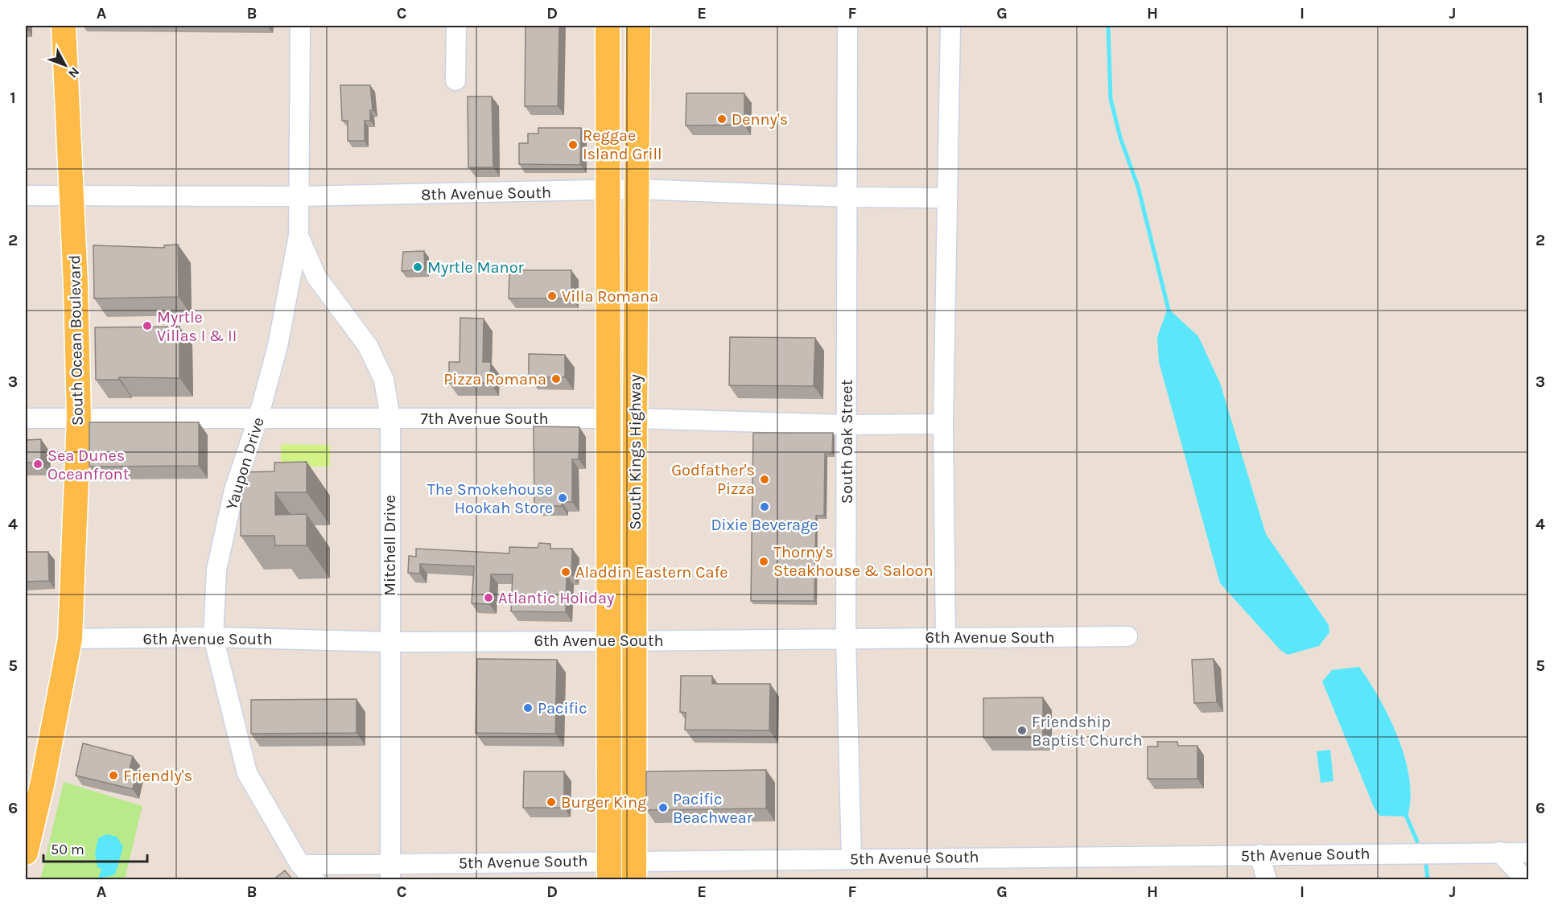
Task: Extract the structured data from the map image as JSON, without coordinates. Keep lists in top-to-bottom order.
{
  "streets": {
    "main road": ["South Ocean Boulevard", "South Kings Highway"],
    "street": [
      "8th Avenue South",
      "7th Avenue South",
      "South Oak Street",
      "Yaupon Drive",
      "Mitchell Drive",
      "6th Avenue South",
      "5th Avenue South"
    ]
  },
  "crossings": [
    ["8th Avenue South", "South Ocean Boulevard"],
    ["8th Avenue South", "South Oak Street"],
    ["8th Avenue South", "South Kings Highway"],
    ["8th Avenue South", "Yaupon Drive"],
    ["South Ocean Boulevard", "7th Avenue South"],
    ["South Ocean Boulevard", "6th Avenue South"],
    ["7th Avenue South", "South Oak Street"],
    ["7th Avenue South", "South Kings Highway"],
    ["7th Avenue South", "Yaupon Drive"],
    ["7th Avenue South", "Mitchell Drive"],
    ["South Oak Street", "6th Avenue South"],
    ["South Oak Street", "5th Avenue South"],
    ["South Kings Highway", "6th Avenue South"],
    ["South Kings Highway", "5th Avenue South"],
    ["Yaupon Drive", "Mitchell Drive"],
    ["Yaupon Drive", "6th Avenue South"],
    ["Yaupon Drive", "5th Avenue South"],
    ["Mitchell Drive", "6th Avenue South"],
    ["Mitchell Drive", "5th Avenue South"]
  ],
  "places": [
    "Denny's",
    "Reggae Island Grill",
    "Myrtle Manor",
    "Villa Romana",
    "Myrtle Villas I & II",
    "Pizza Romana",
    "Sea Dunes Oceanfront",
    "Godfather's Pizza",
    "The Smokehouse Hookah Store",
    "Dixie Beverage",
    "Thorny's Steakhouse & Saloon",
    "Aladdin Eastern Cafe",
    "Atlantic Holiday",
    "Pacific",
    "Friendship Baptist Church",
    "Friendly's",
    "Burger King",
    "Pacific Beachwear"
  ],
  "scale_bar": "50 m",
  "north": "bottom right",
  "grid": {
    "columns": [
      "A",
      "B",
      "C",
      "D",
      "E",
      "F",
      "G",
      "H",
      "I",
      "J"
    ],
    "rows": [
      "1",
      "2",
      "3",
      "4",
      "5",
      "6"
    ]
  }
}
